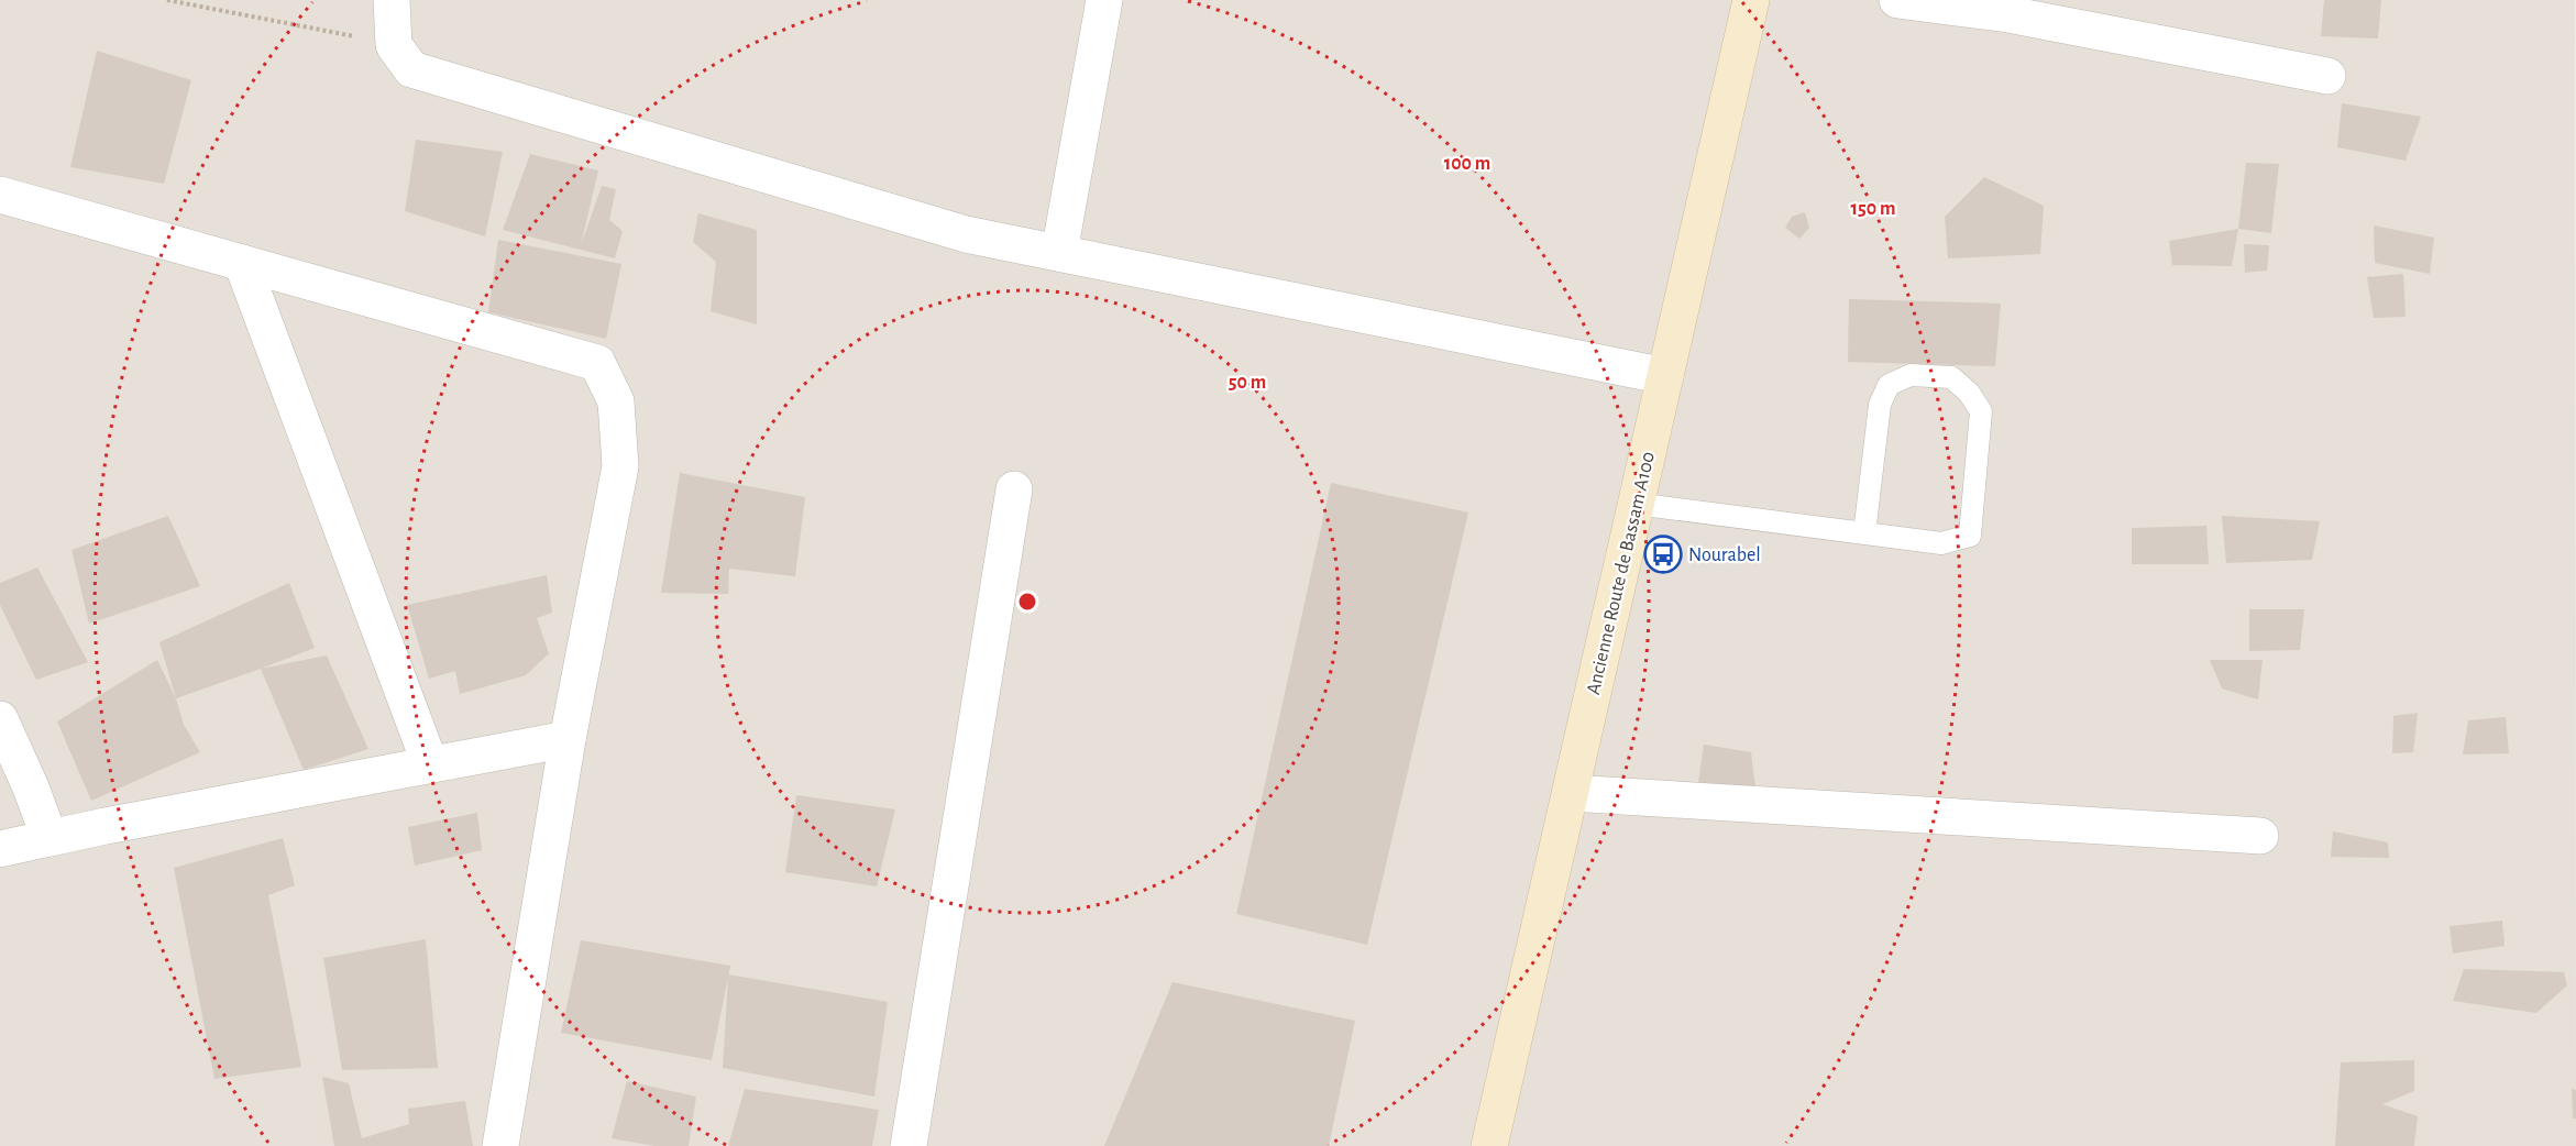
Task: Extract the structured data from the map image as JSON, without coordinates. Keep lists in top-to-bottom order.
{
  "streets": {
    "main road": ["Ancienne Route de Bassam A100"]
  },
  "places": {
    "bus stop": ["Nourabel"]
  },
  "rings": ["100 m", "150 m", "50 m"]
}
